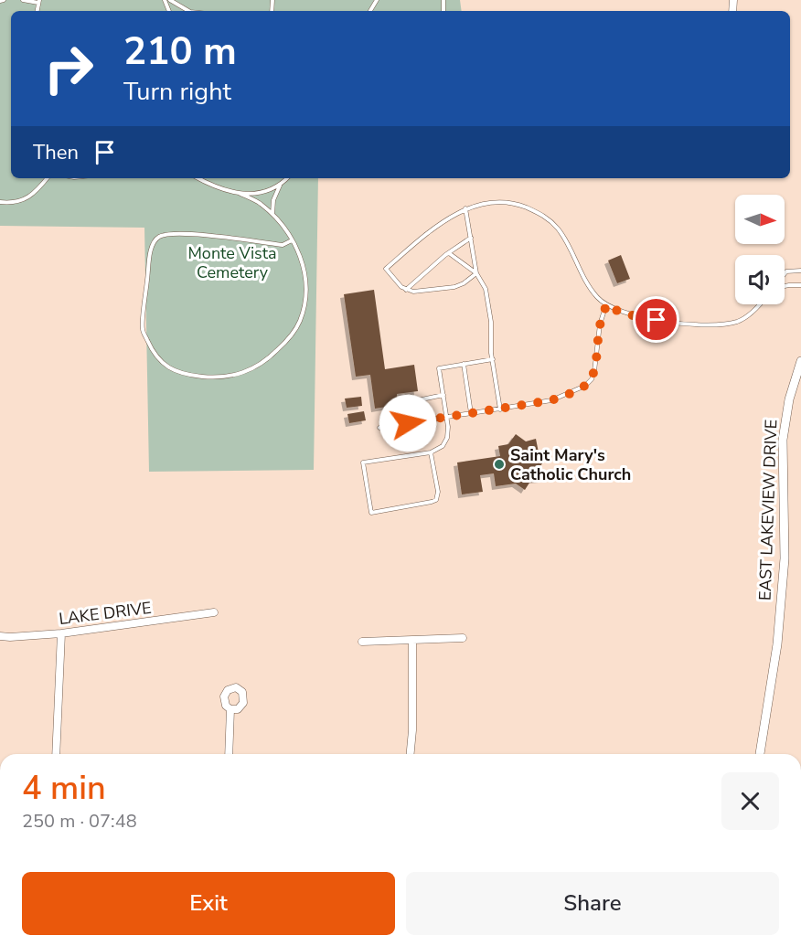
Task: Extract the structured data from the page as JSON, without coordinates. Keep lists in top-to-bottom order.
{
  "streets": {
    "street": ["EAST LAKEVIEW DRIVE", "LAKE DRIVE"]
  },
  "parks": ["Monte Vista Cemetery"],
  "places": ["Saint Mary's Catholic Church"],
  "north": "right",
  "page": {
    "turn": ["210 m", "Turn right"],
    "then": "Then",
    "heading": ["4 min", "250 m · 07:48"],
    "buttons": ["Exit", "Share"]
  }
}
